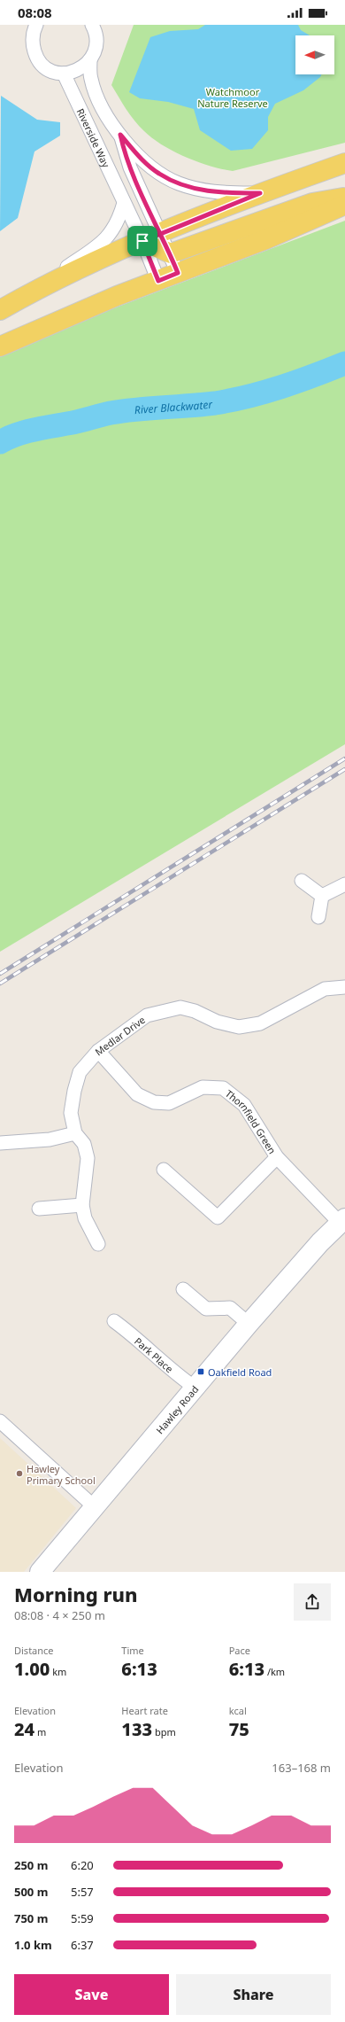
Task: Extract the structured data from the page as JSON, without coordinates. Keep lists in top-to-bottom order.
{
  "streets": {
    "main road": ["Hawley Road"],
    "street": [
      "Riverside Way",
      "Medlar Drive",
      "Thornfield Green",
      "Park Place"
    ]
  },
  "crossings": [
    ["Medlar Drive", "Thornfield Green"],
    ["Thornfield Green", "Hawley Road"],
    ["Park Place", "Hawley Road"]
  ],
  "water": ["River Blackwater"],
  "parks": ["Watchmoor Nature Reserve"],
  "places": {
    "transit": ["Oakfield Road"],
    "other": ["Hawley Primary School"]
  },
  "north": "left",
  "page": {
    "status": "08:08",
    "heading": ["Morning run", "08:08 · 4 × 250 m"],
    "stats": [
      ["Distance", "1.00 km"],
      ["Time", "6:13"],
      ["Pace", "6:13 /km"],
      ["Elevation", "24 m"],
      ["Heart rate", "133 bpm"],
      ["kcal", "75"]
    ],
    "chart": ["Elevation", "163–168 m"],
    "list": [
      {
        "name": "250 m",
        "note": "6:20"
      },
      {
        "name": "500 m",
        "note": "5:57"
      },
      {
        "name": "750 m",
        "note": "5:59"
      },
      {
        "name": "1.0 km",
        "note": "6:37"
      }
    ],
    "buttons": ["Save", "Share"]
  }
}
